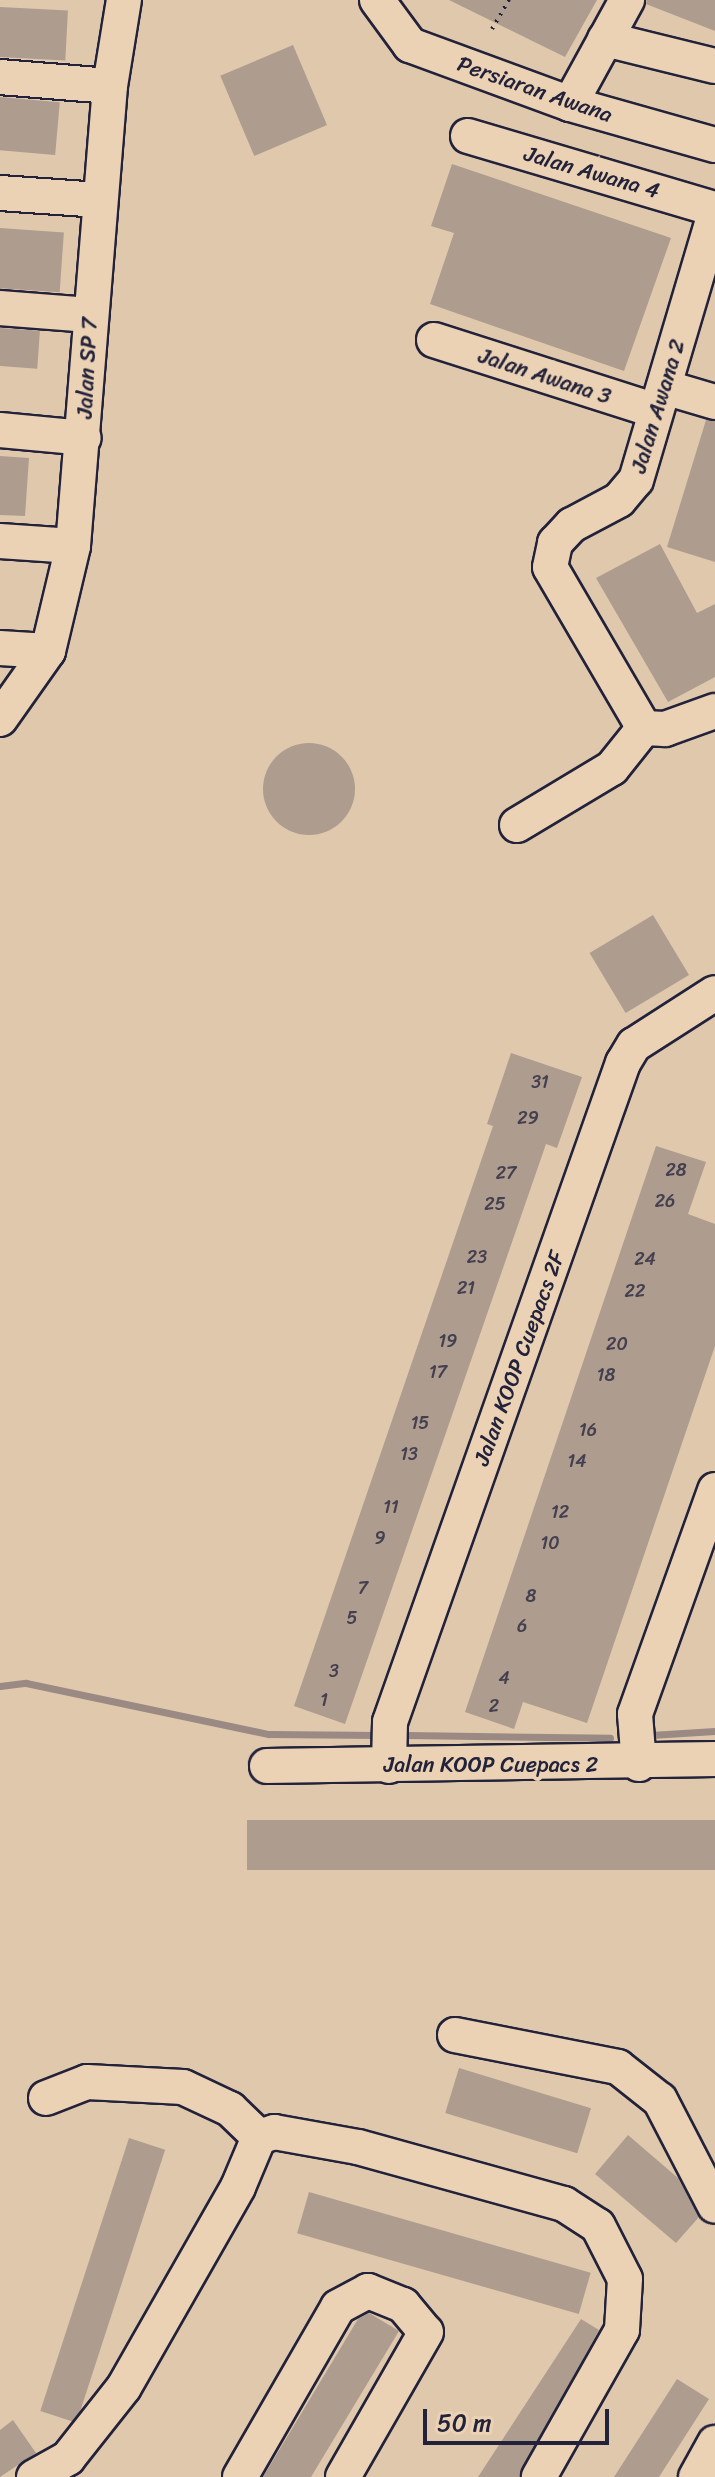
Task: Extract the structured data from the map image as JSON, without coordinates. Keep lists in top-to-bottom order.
{
  "streets": {
    "street": [
      "Persiaran Awana",
      "Jalan Awana 4",
      "Jalan SP 7",
      "Jalan Awana 3",
      "Jalan Awana 2",
      "Jalan KOOP Cuepacs 2F",
      "Jalan KOOP Cuepacs 2"
    ]
  },
  "crossings": [
    ["Jalan Awana 4", "Jalan Awana 2"],
    ["Jalan Awana 3", "Jalan Awana 2"],
    ["Jalan KOOP Cuepacs 2F", "Jalan KOOP Cuepacs 2"]
  ],
  "house_numbers": [
    "31",
    "29",
    "28",
    "27",
    "26",
    "25",
    "23",
    "24",
    "21",
    "22",
    "19",
    "20",
    "17",
    "18",
    "15",
    "16",
    "13",
    "14",
    "11",
    "12",
    "9",
    "10",
    "7",
    "8",
    "5",
    "6",
    "3",
    "4",
    "1",
    "2"
  ],
  "scale_bar": "50 m"
}
